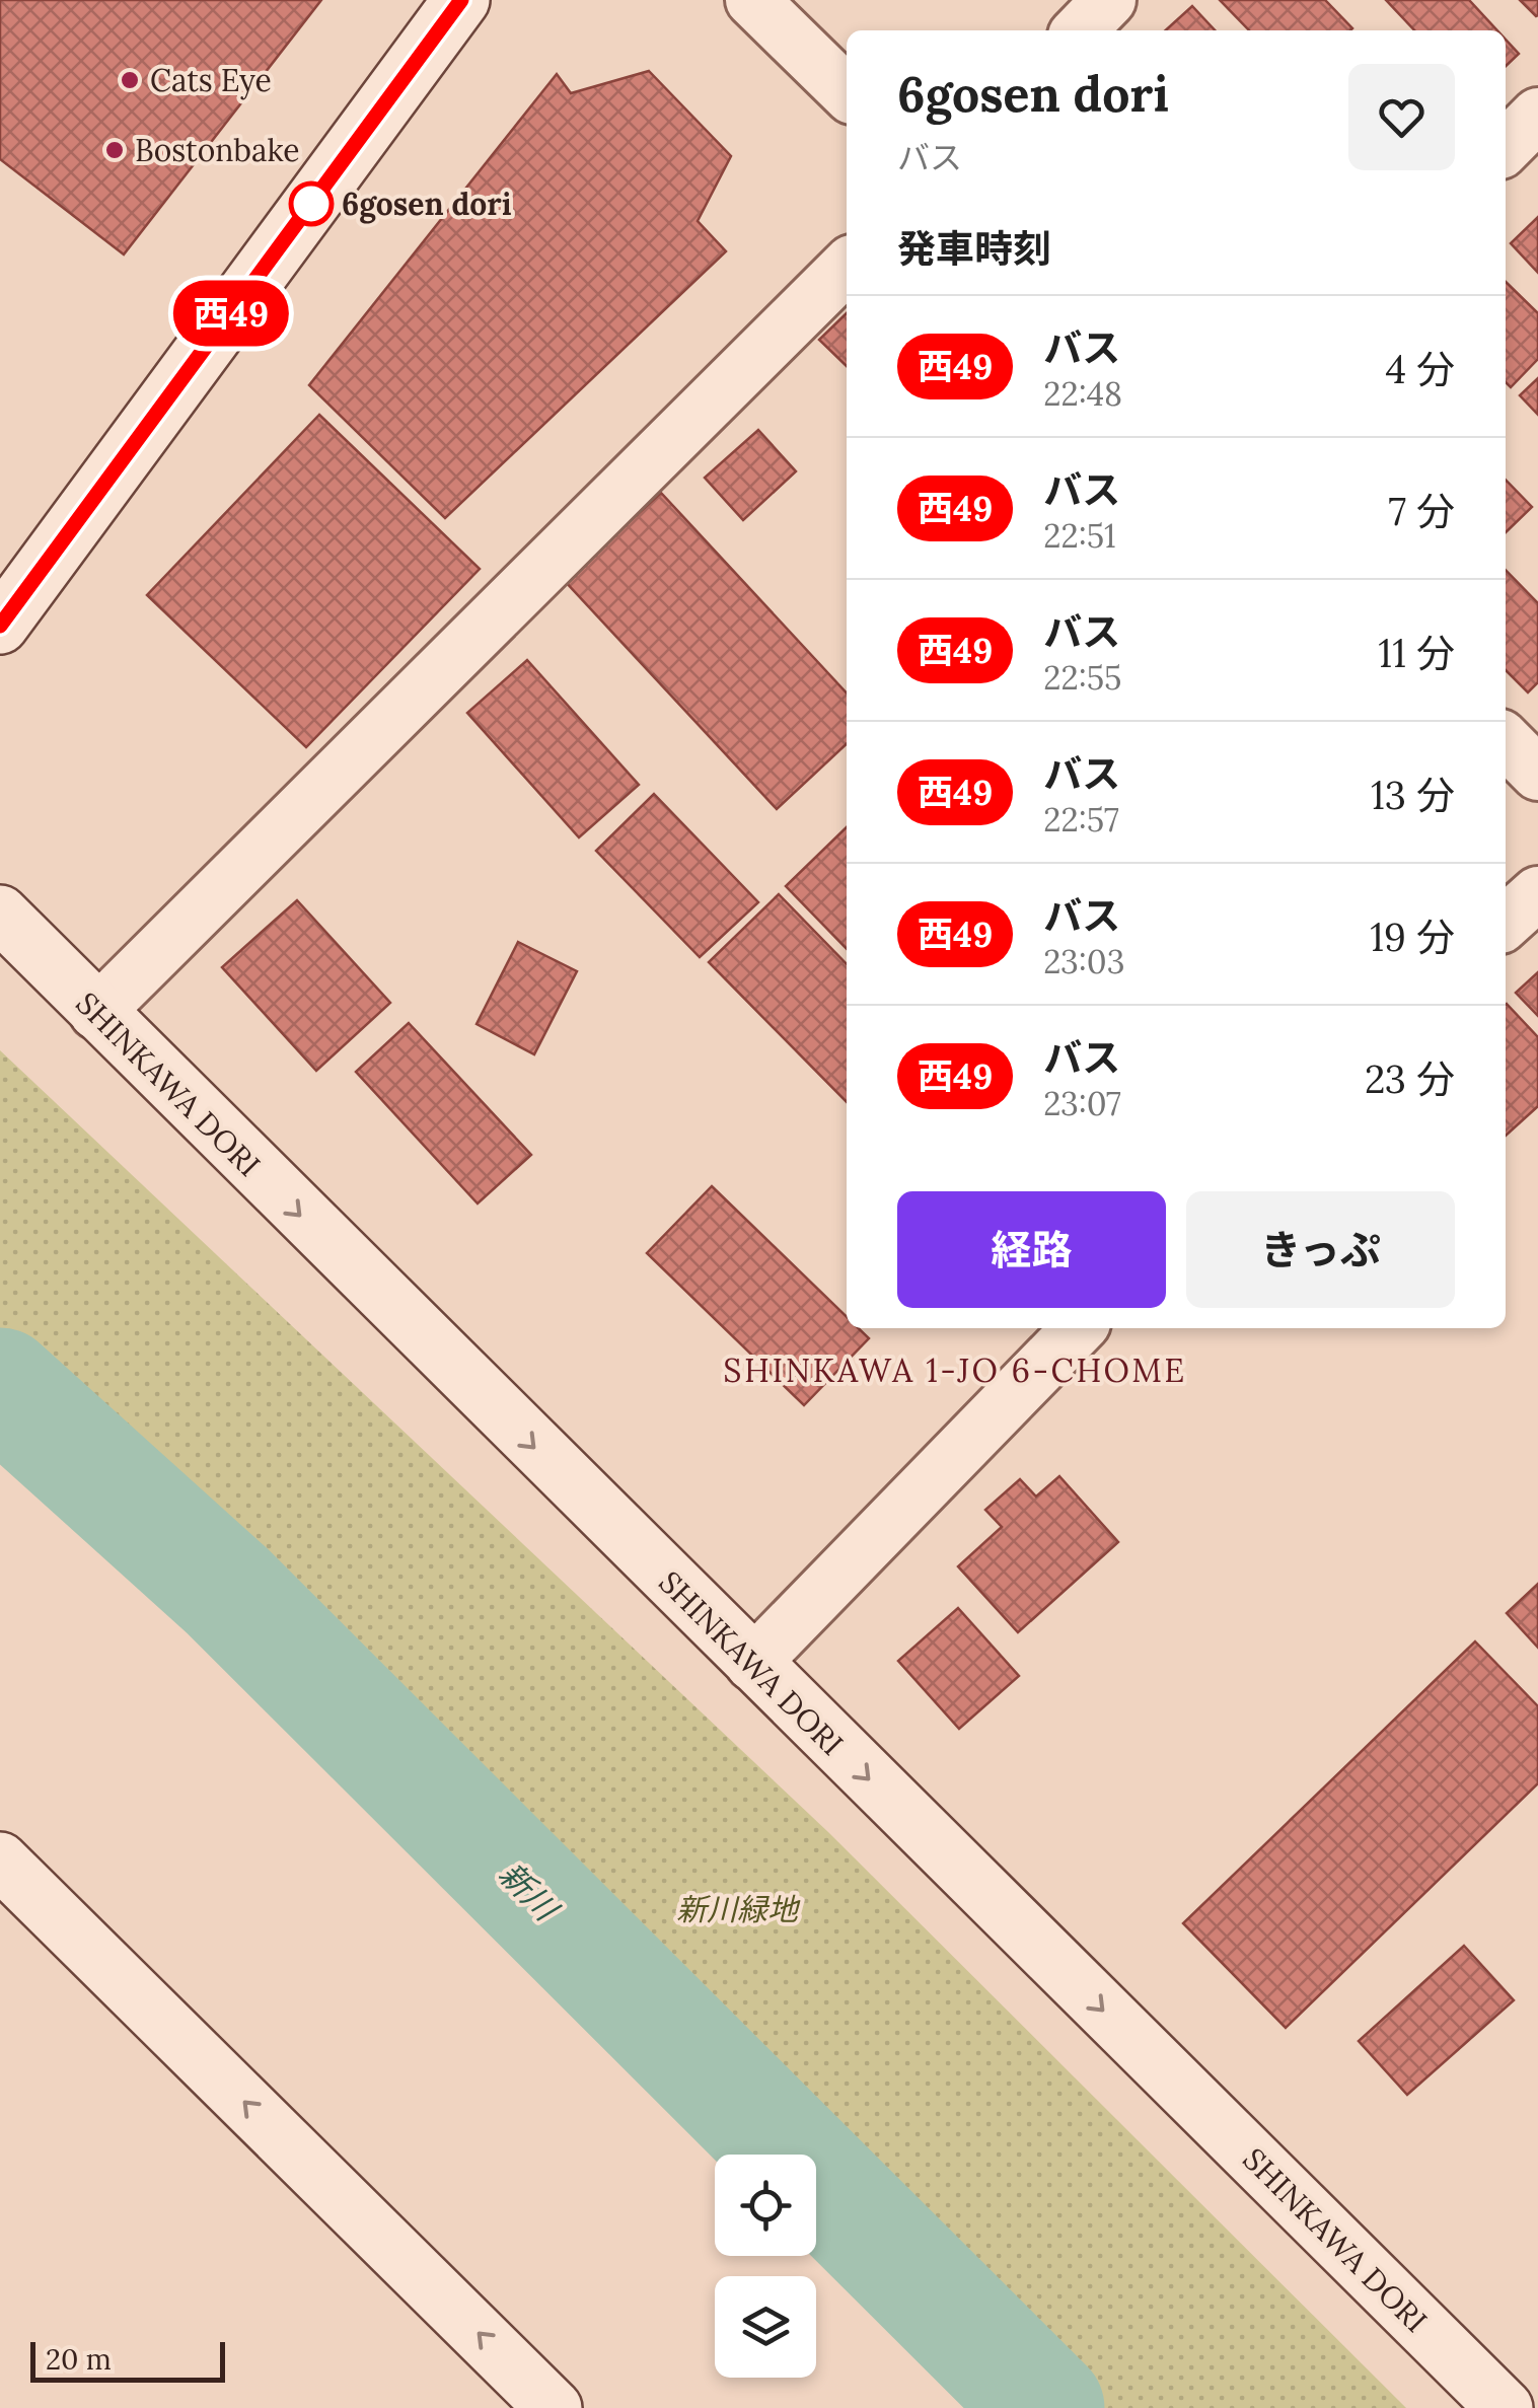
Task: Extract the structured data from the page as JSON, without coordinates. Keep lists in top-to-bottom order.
{
  "streets": {
    "street": ["SHINKAWA DORI"]
  },
  "one_way": ["SHINKAWA DORI"],
  "districts": ["SHINKAWA 1-JO 6-CHOME"],
  "water": ["新川"],
  "parks": ["新川緑地"],
  "places": ["Cats Eye", "Bostonbake", "6gosen dori"],
  "lines": ["bus line 西49"],
  "scale_bar": "20 m",
  "page": {
    "on_map": "西49",
    "heading": [
      ["6gosen dori", "バス"],
      "発車時刻"
    ],
    "list": [
      {
        "mark": "西49",
        "name": "バス",
        "note": "22:48",
        "value": "4 分"
      },
      {
        "mark": "西49",
        "name": "バス",
        "note": "22:51",
        "value": "7 分"
      },
      {
        "mark": "西49",
        "name": "バス",
        "note": "22:55",
        "value": "11 分"
      },
      {
        "mark": "西49",
        "name": "バス",
        "note": "22:57",
        "value": "13 分"
      },
      {
        "mark": "西49",
        "name": "バス",
        "note": "23:03",
        "value": "19 分"
      },
      {
        "mark": "西49",
        "name": "バス",
        "note": "23:07",
        "value": "23 分"
      }
    ],
    "buttons": ["経路", "きっぷ"],
    "scale": "20 m"
  }
}
